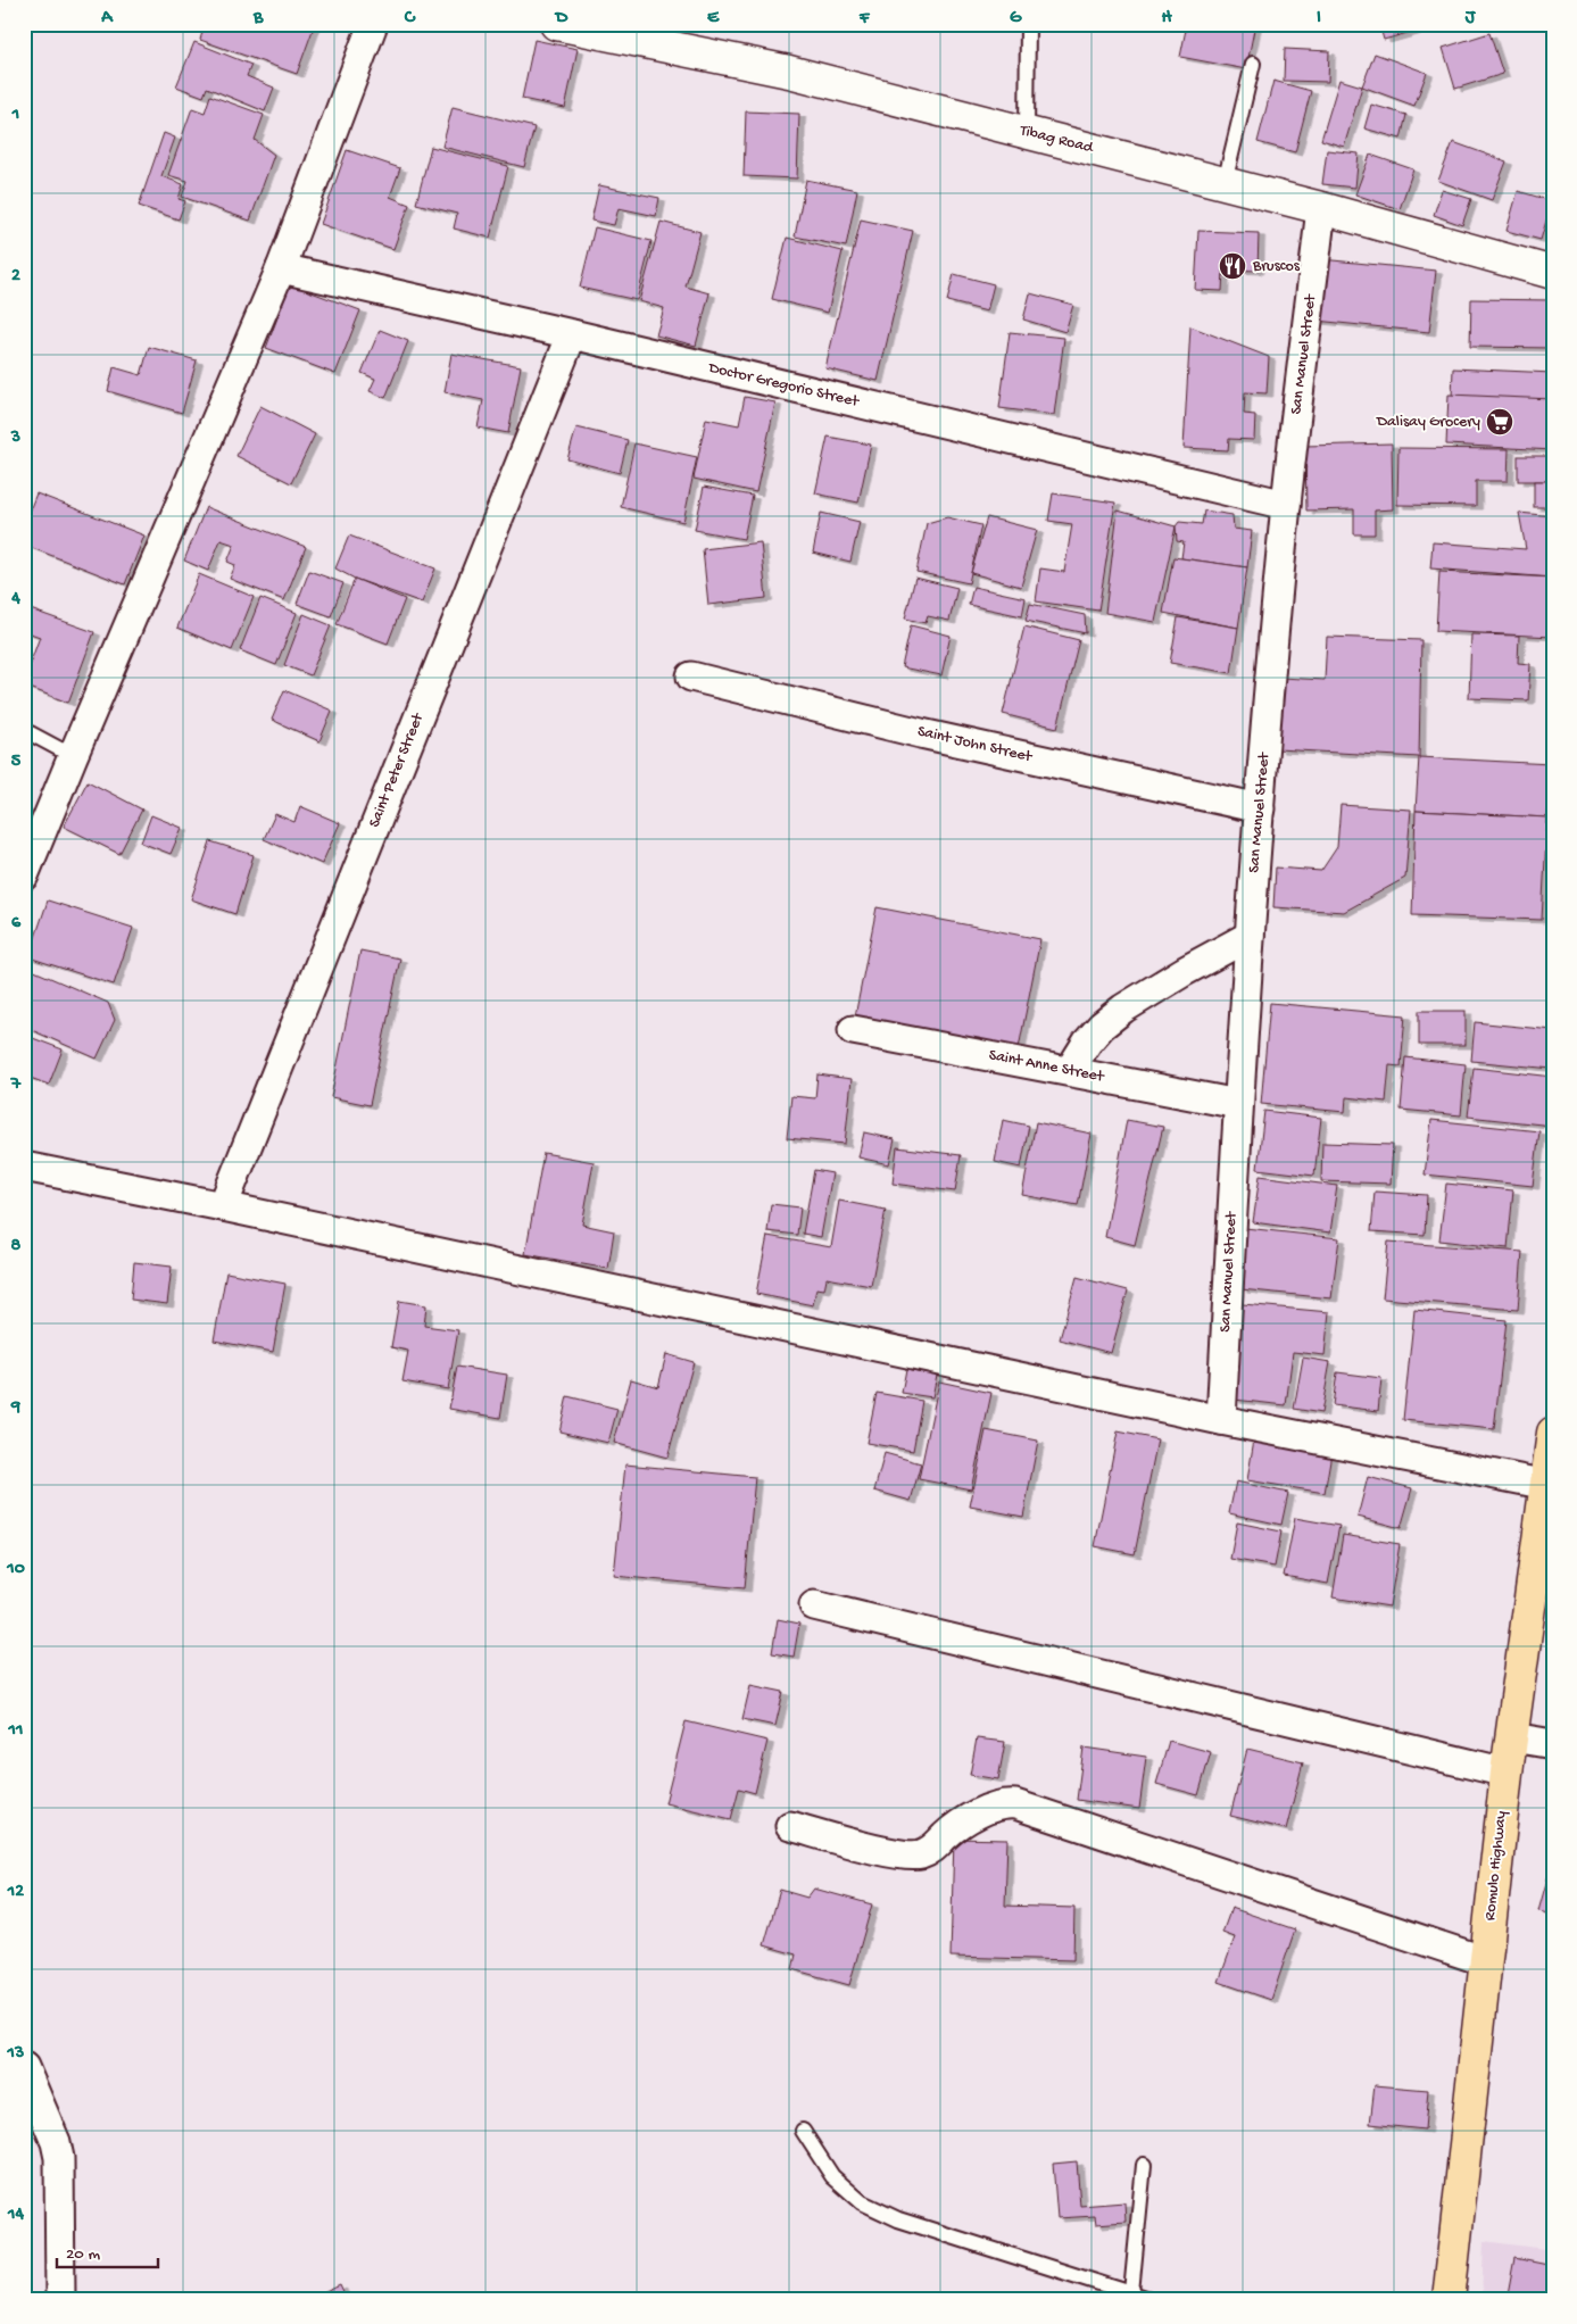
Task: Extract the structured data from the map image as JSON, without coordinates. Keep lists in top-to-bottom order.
{
  "streets": {
    "highway": ["Romulo Highway"],
    "street": [
      "Tibag Road",
      "San Manuel Street",
      "Doctor Gregorio Street",
      "Saint John Street",
      "Saint Peter Street",
      "Saint Anne Street"
    ]
  },
  "crossings": [
    ["Tibag Road", "San Manuel Street"],
    ["San Manuel Street", "Doctor Gregorio Street"],
    ["San Manuel Street", "Saint John Street"],
    ["San Manuel Street", "Saint Anne Street"],
    ["Doctor Gregorio Street", "Saint Peter Street"]
  ],
  "places": {
    "restaurant": ["Bruscos"],
    "supermarket": ["Dalisay Grocery"]
  },
  "scale_bar": "20 m",
  "grid": {
    "columns": [
      "A",
      "B",
      "C",
      "D",
      "E",
      "F",
      "G",
      "H",
      "I",
      "J"
    ],
    "rows": [
      "1",
      "2",
      "3",
      "4",
      "5",
      "6",
      "7",
      "8",
      "9",
      "10",
      "11",
      "12",
      "13",
      "14"
    ]
  }
}
